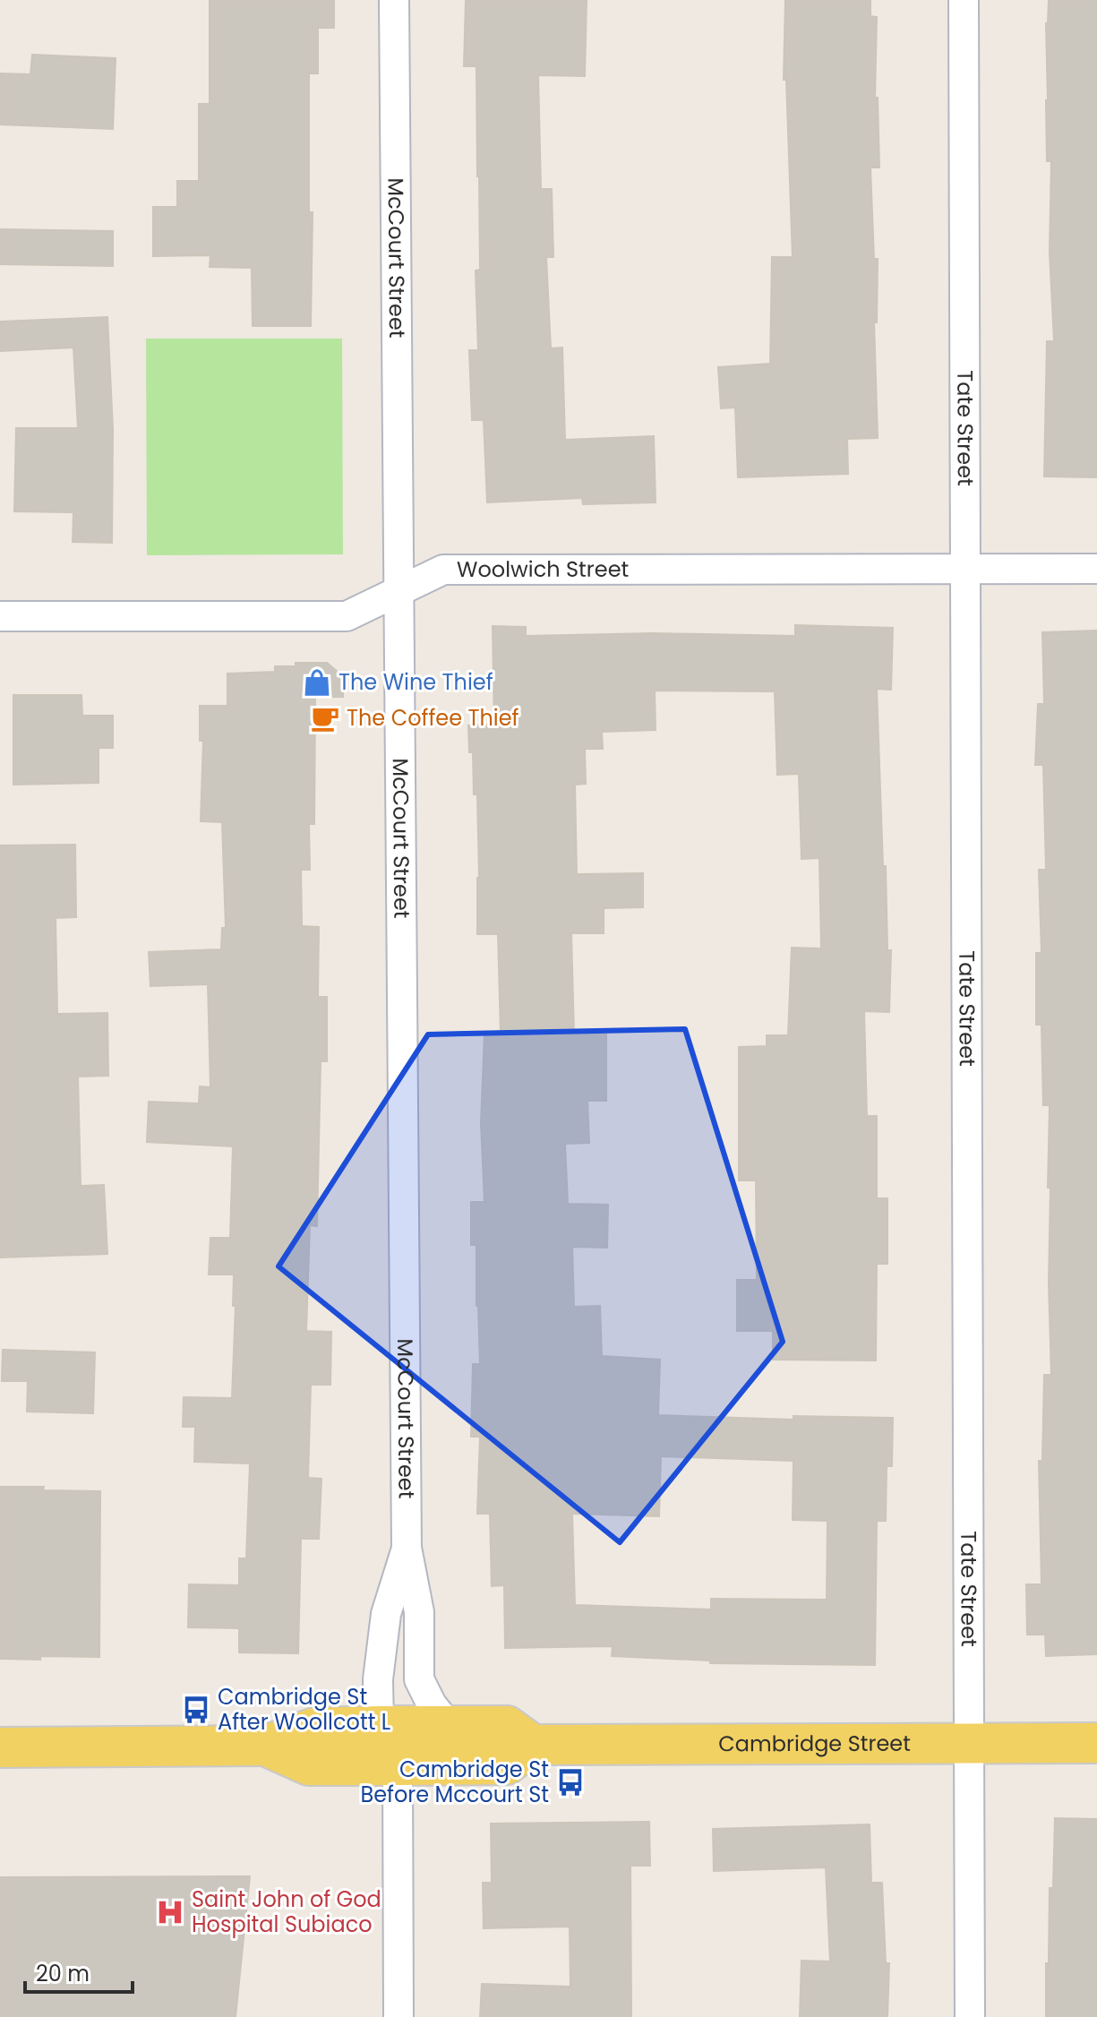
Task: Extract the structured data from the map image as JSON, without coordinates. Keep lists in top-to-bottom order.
{
  "streets": {
    "main road": ["Cambridge Street"],
    "street": ["McCourt Street", "Tate Street", "Woolwich Street"]
  },
  "crossings": [
    ["McCourt Street", "Woolwich Street"],
    ["Tate Street", "Woolwich Street"],
    ["Tate Street", "Cambridge Street"]
  ],
  "places": {
    "shop": ["The Wine Thief"],
    "cafe": ["The Coffee Thief"],
    "bus stop": ["Cambridge St After Woollcott L", "Cambridge St Before Mccourt St"],
    "hospital": ["Saint John of God Hospital Subiaco"]
  },
  "scale_bar": "20 m"
}
